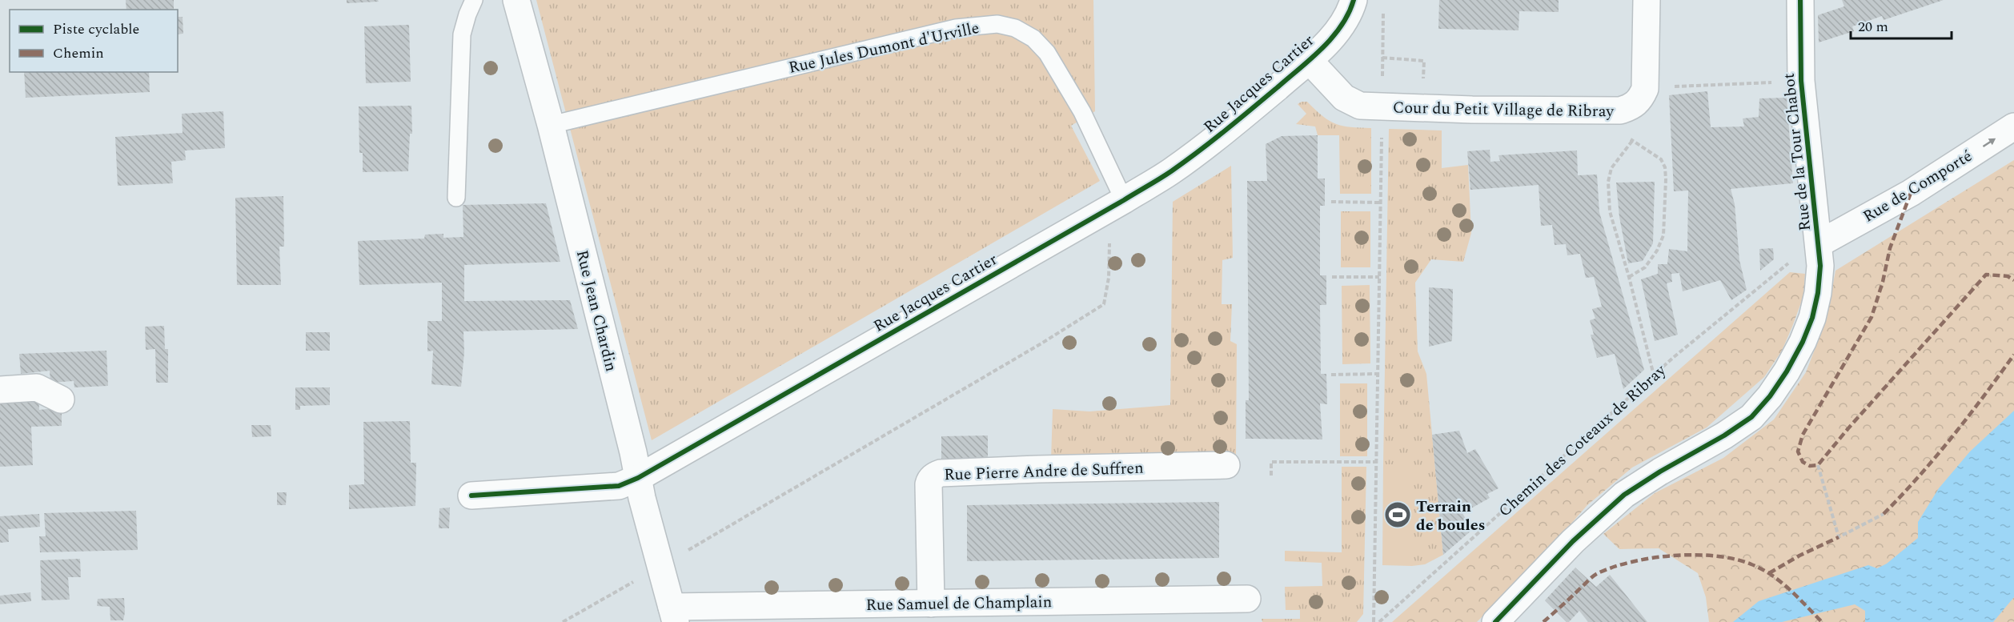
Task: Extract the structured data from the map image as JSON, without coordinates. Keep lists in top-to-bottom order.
{
  "streets": {
    "street": [
      "Rue Jacques Cartier",
      "Cour du Petit Village de Ribray",
      "Rue de la Tour Chabot",
      "Rue de Comporté",
      "Rue Jean Chardin",
      "Rue Pierre Andre de Suffren",
      "Rue Samuel de Champlain"
    ],
    "lane": ["Rue Jules Dumont d'Urville"],
    "path": ["Chemin des Coteaux de Ribray"]
  },
  "crossings": [
    ["Rue Jules Dumont d'Urville", "Rue Jacques Cartier"],
    ["Rue Jules Dumont d'Urville", "Rue Jean Chardin"],
    ["Rue Jacques Cartier", "Cour du Petit Village de Ribray"],
    ["Rue Jacques Cartier", "Rue Jean Chardin"],
    ["Rue de la Tour Chabot", "Rue de Comporté"],
    ["Rue Jean Chardin", "Rue Samuel de Champlain"],
    ["Rue Pierre Andre de Suffren", "Rue Samuel de Champlain"]
  ],
  "one_way": ["Rue de Comporté"],
  "places": {
    "sports": ["Terrain de boules"]
  },
  "legend": ["Piste cyclable", "Chemin"],
  "scale_bar": "20 m"
}
